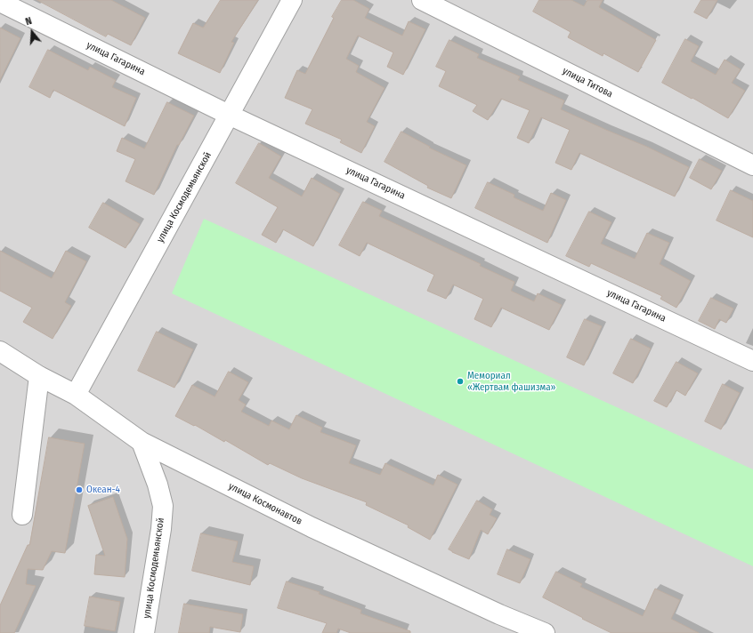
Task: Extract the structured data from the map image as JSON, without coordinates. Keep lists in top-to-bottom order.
{
  "streets": {
    "street": [
      "улица Гагарина",
      "улица Титова",
      "улица Космодемьянской",
      "улица Космонавтов"
    ]
  },
  "crossings": [
    ["улица Гагарина", "улица Космодемьянской"],
    ["улица Космодемьянской", "улица Космонавтов"]
  ],
  "places": ["Мемориал «Жертвам фашизма»", "Океан-4"],
  "north": "top"
}
